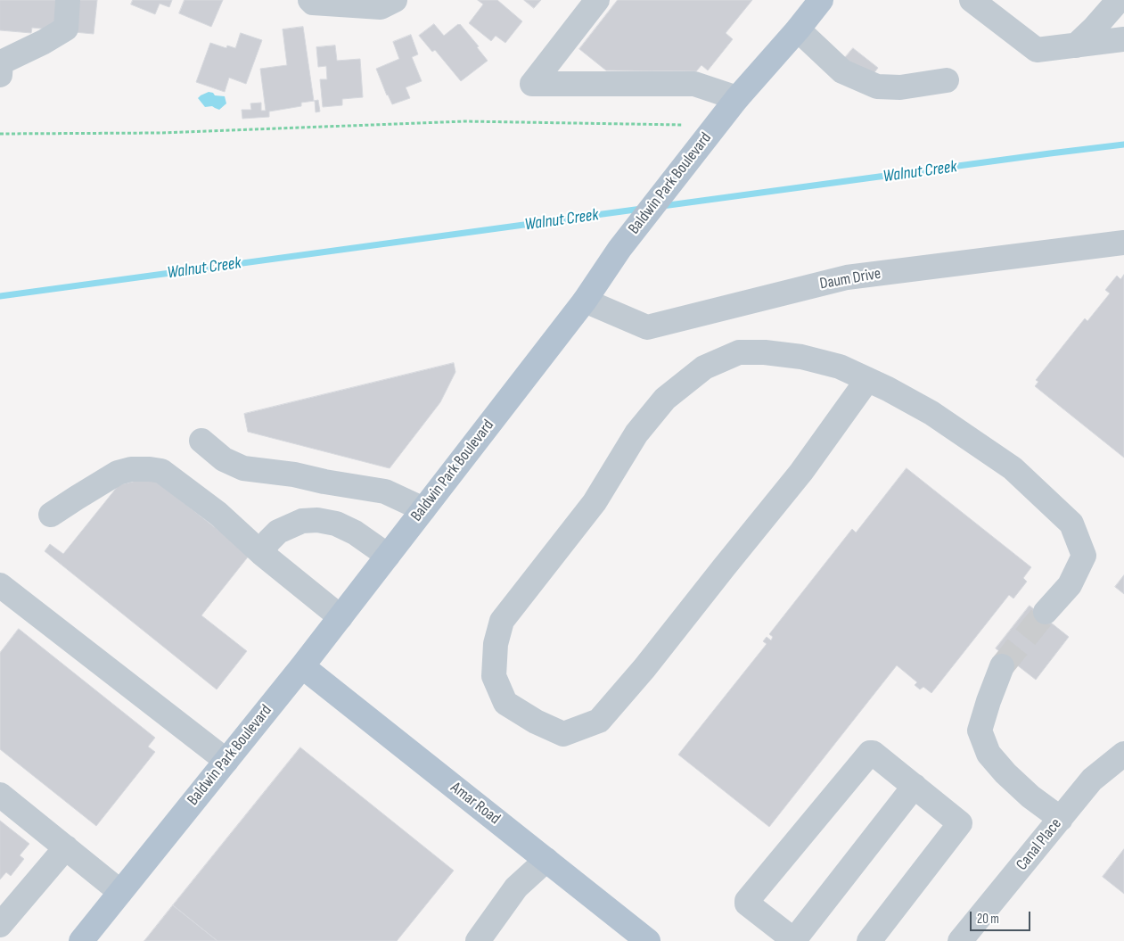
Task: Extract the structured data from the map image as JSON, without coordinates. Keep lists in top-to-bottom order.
{
  "streets": {
    "main road": ["Baldwin Park Boulevard", "Amar Road"],
    "street": ["Daum Drive", "Canal Place"]
  },
  "crossings": [
    ["Baldwin Park Boulevard", "Daum Drive"],
    ["Baldwin Park Boulevard", "Amar Road"]
  ],
  "water": ["Walnut Creek"],
  "scale_bar": "20 m"
}
